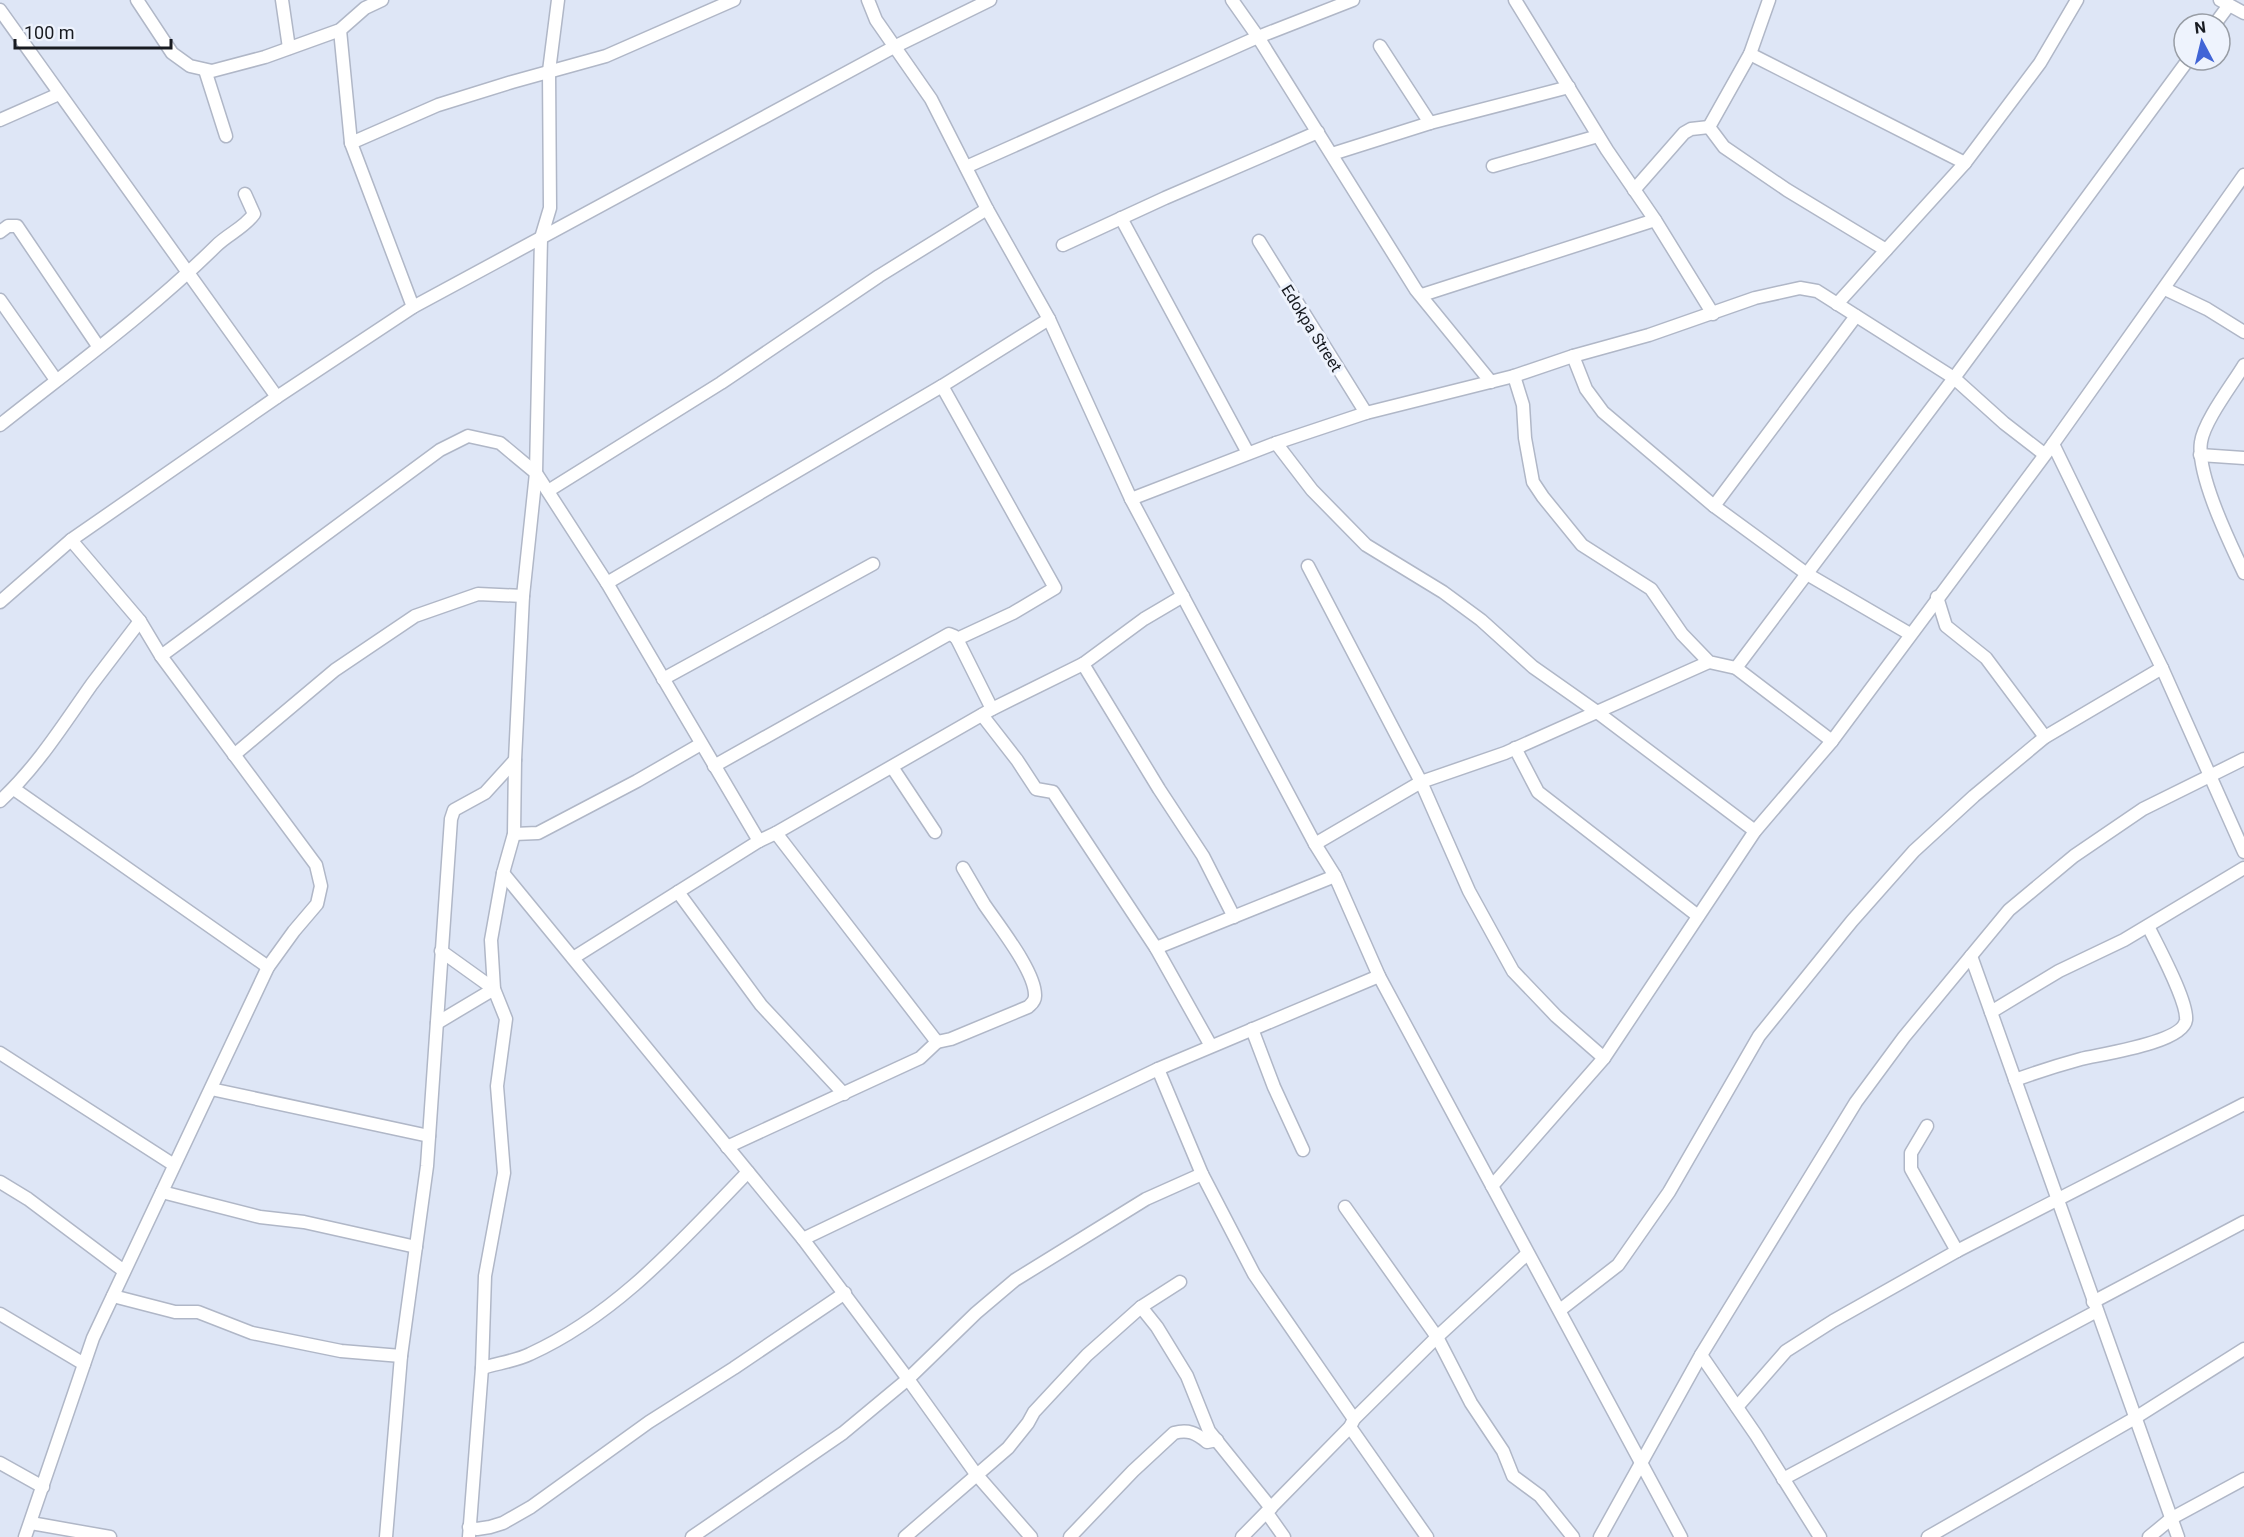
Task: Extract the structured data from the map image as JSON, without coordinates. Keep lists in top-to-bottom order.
{
  "streets": {
    "street": ["Edokpa Street"]
  },
  "scale_bar": "100 m",
  "north": "top"
}
